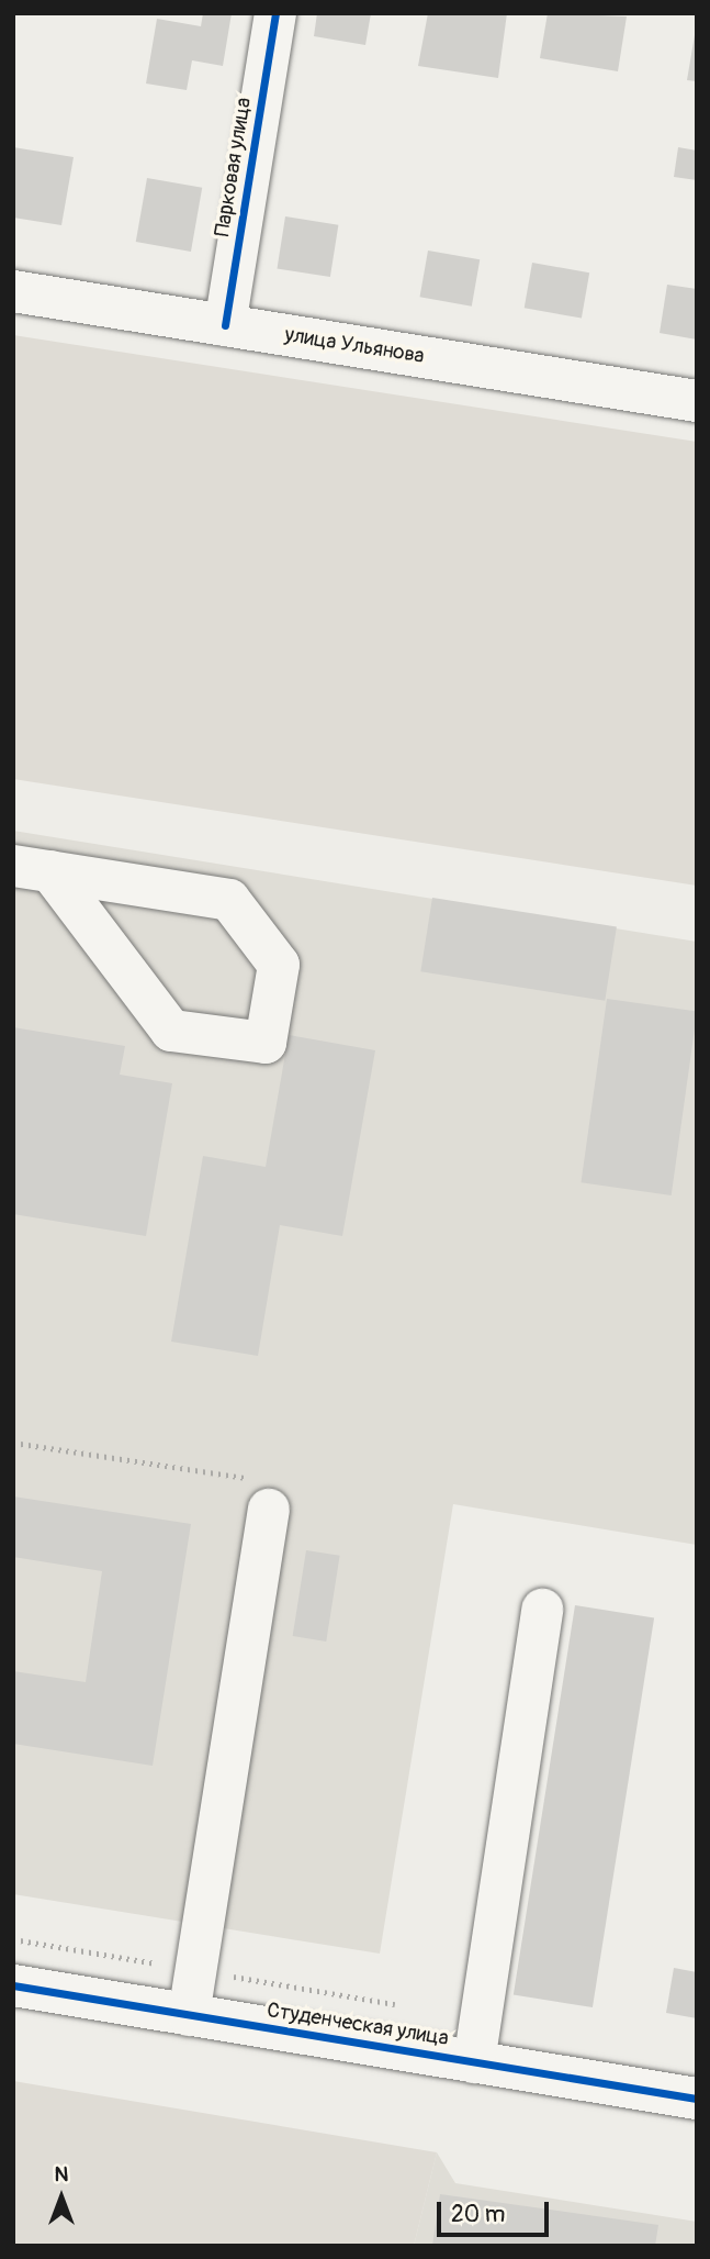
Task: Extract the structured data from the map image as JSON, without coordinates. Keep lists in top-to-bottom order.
{
  "streets": {
    "street": ["Парковая улица", "улица Ульянова", "Студенческая улица"]
  },
  "crossings": [
    ["Парковая улица", "улица Ульянова"]
  ],
  "scale_bar": "20 m",
  "north": "top"
}
